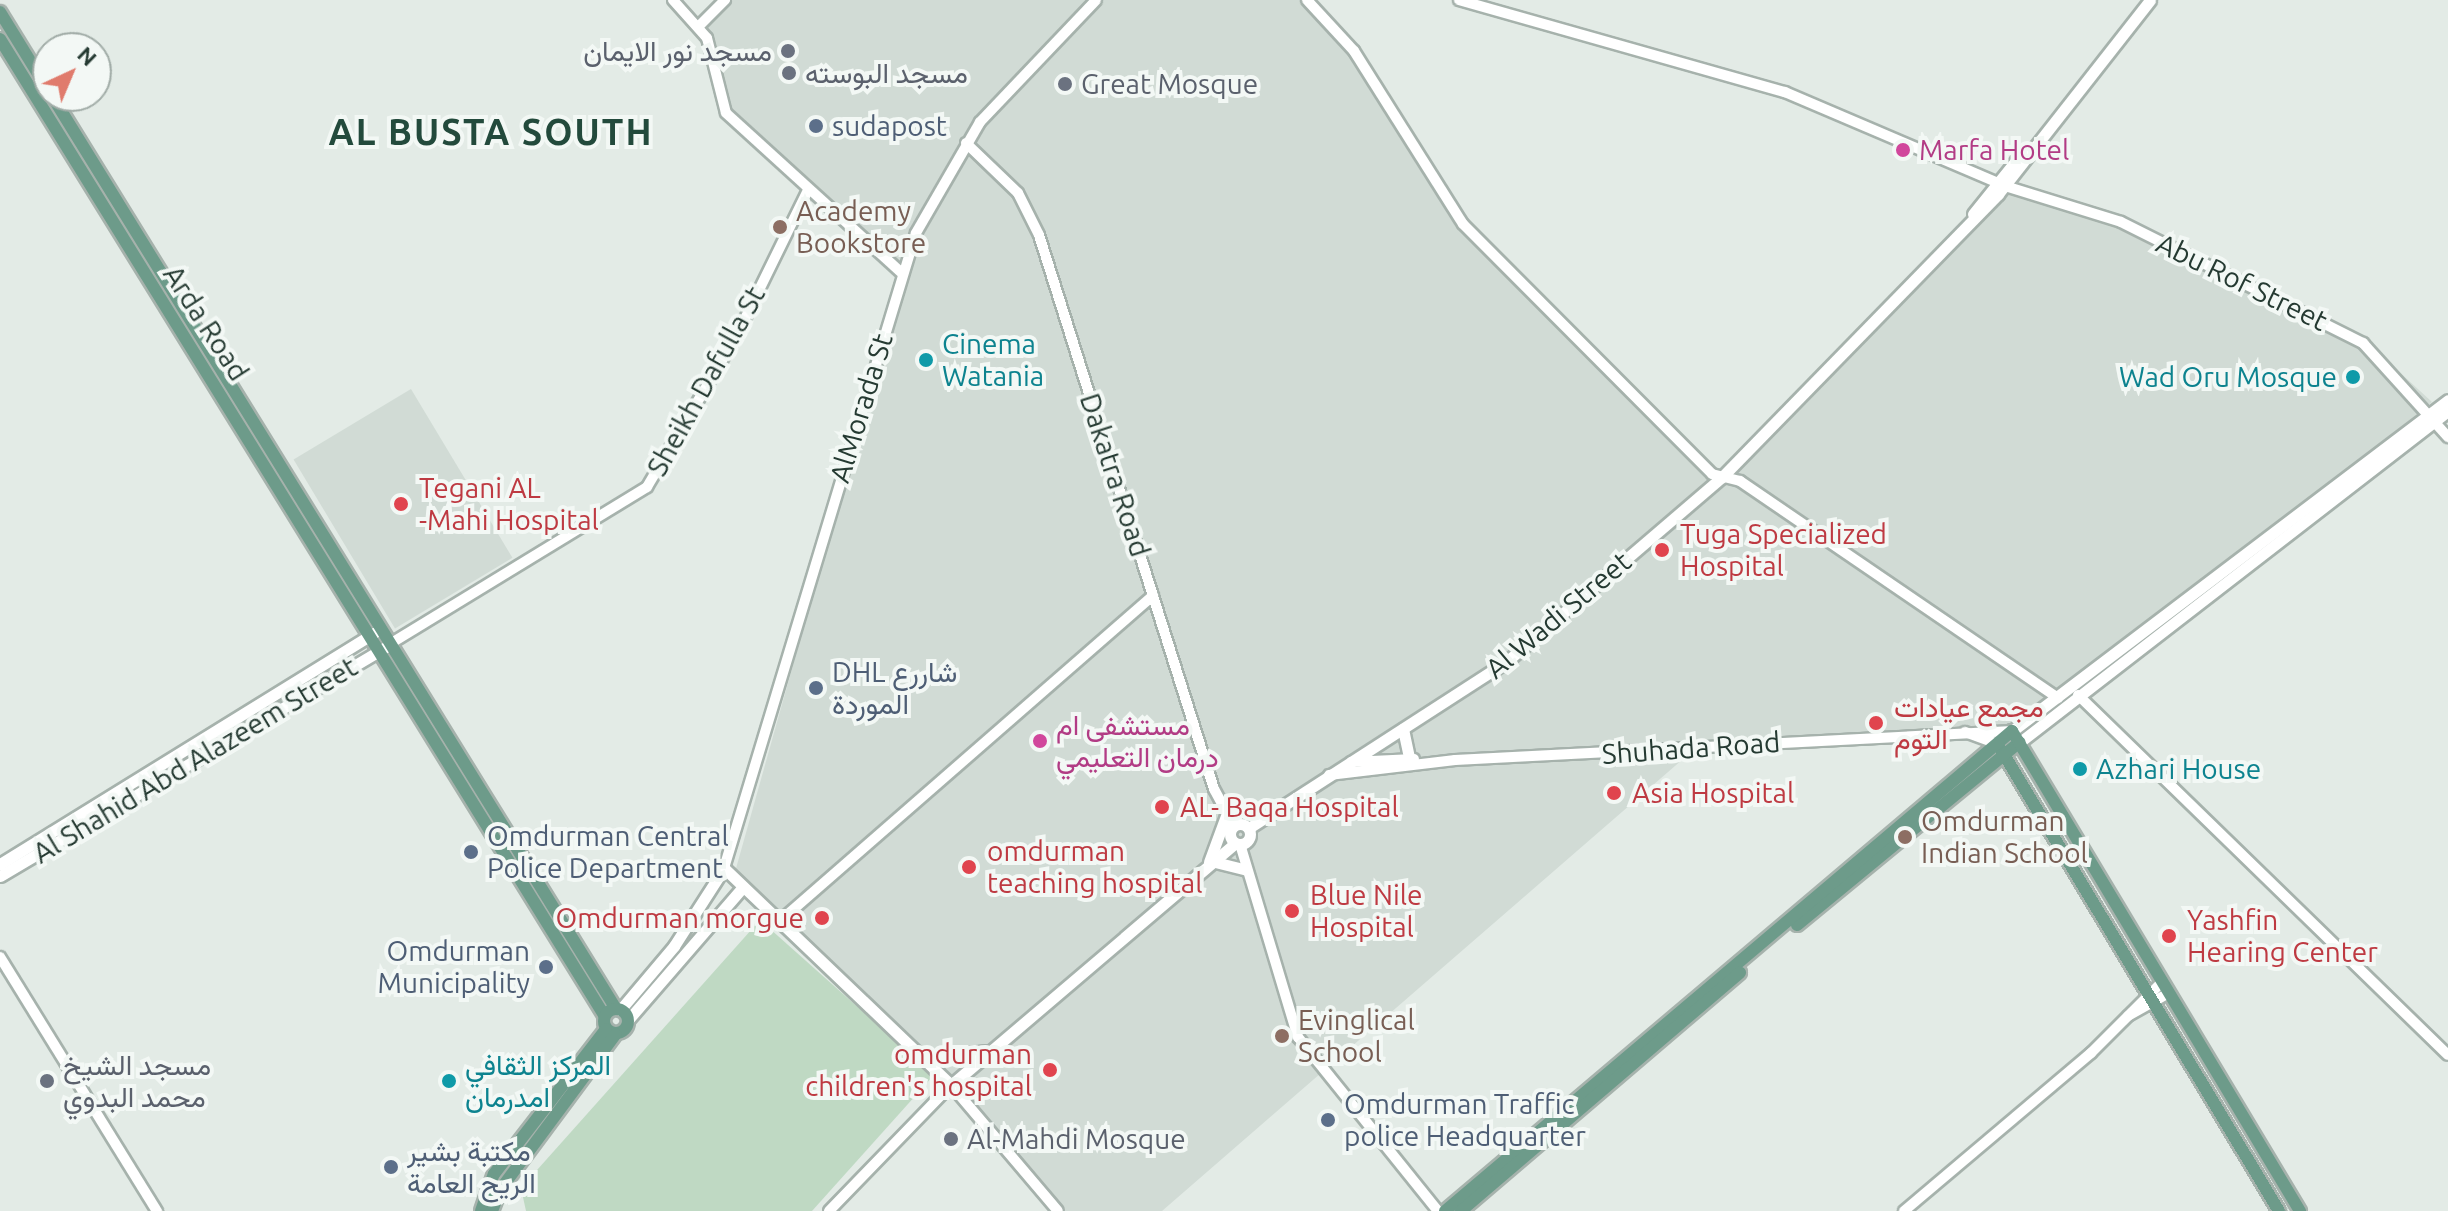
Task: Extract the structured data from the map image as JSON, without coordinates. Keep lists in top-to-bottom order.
{
  "streets": {
    "main road": ["Arda Road", "Al Wadi Street", "Al Shahid Abd Alazeem Street"],
    "street": [
      "Abu Rof Street",
      "Sheikh Dafulla St",
      "AlMorada St",
      "Dakatra Road",
      "Shuhada Road"
    ]
  },
  "crossings": [
    ["Abu Rof Street", "Al Wadi Street"],
    ["Arda Road", "Al Shahid Abd Alazeem Street"],
    ["AlMorada St", "Dakatra Road"],
    ["Al Wadi Street", "Shuhada Road"]
  ],
  "districts": ["AL BUSTA SOUTH"],
  "places": [
    "مسجد نور الايمان",
    "مسجد البوسته",
    "Great Mosque",
    "sudapost",
    "Marfa Hotel",
    "Academy Bookstore",
    "Cinema Watania",
    "Wad Oru Mosque",
    "Tegani AL -Mahi Hospital",
    "Tuga Specialized Hospital",
    "DHL شاررع الموردة",
    "مجمع عيادات التوم",
    "مستشفى ام درمان التعليمي",
    "Azhari House",
    "Asia Hospital",
    "AL- Baqa Hospital",
    "Omdurman Indian School",
    "Omdurman Central Police Department",
    "omdurman teaching hospital",
    "Blue Nile Hospital",
    "Omdurman morgue",
    "Yashfin Hearing Center",
    "Omdurman Municipality",
    "Evinglical School",
    "omdurman children's hospital",
    "مسجد الشيخ محمد البدوي",
    "المركز الثقافي امدرمان",
    "Omdurman Traffic police Headquarter",
    "Al-Mahdi Mosque",
    "مكتبة بشير الريح العامة"
  ],
  "north": "top right"
}
